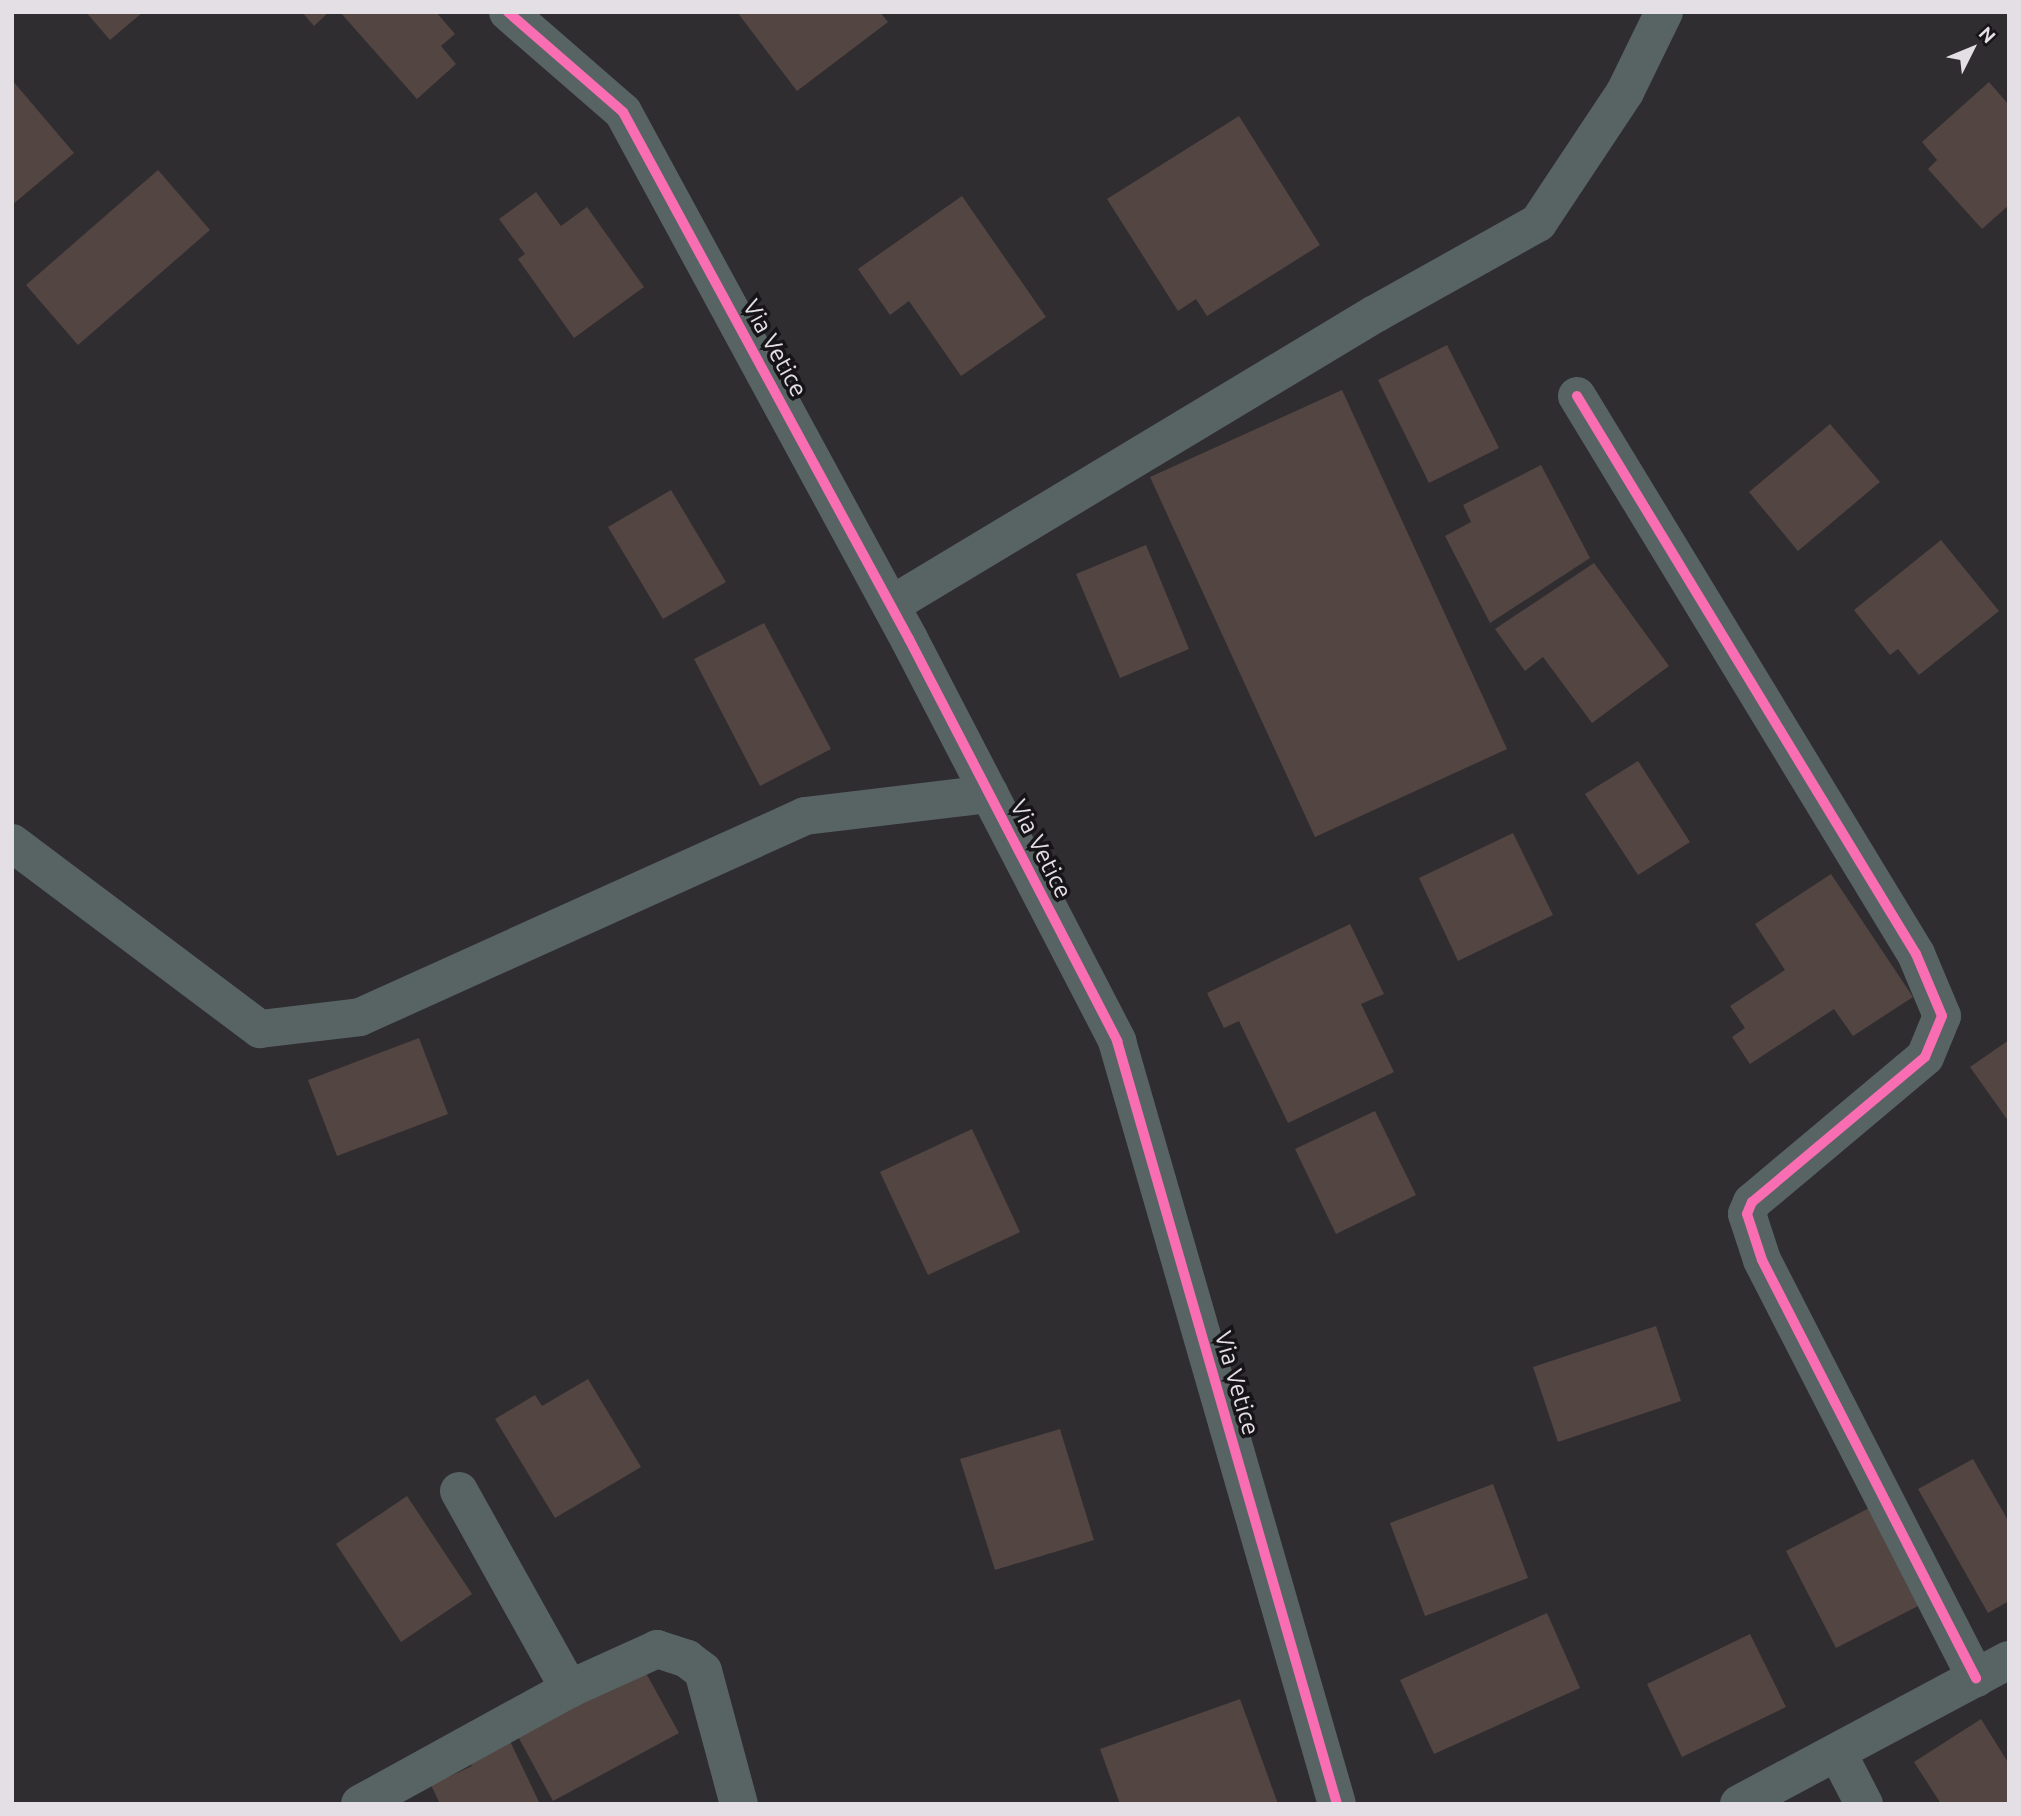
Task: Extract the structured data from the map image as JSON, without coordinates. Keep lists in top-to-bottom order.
{
  "streets": {
    "street": ["Via Vetice"]
  },
  "north": "top right"
}
